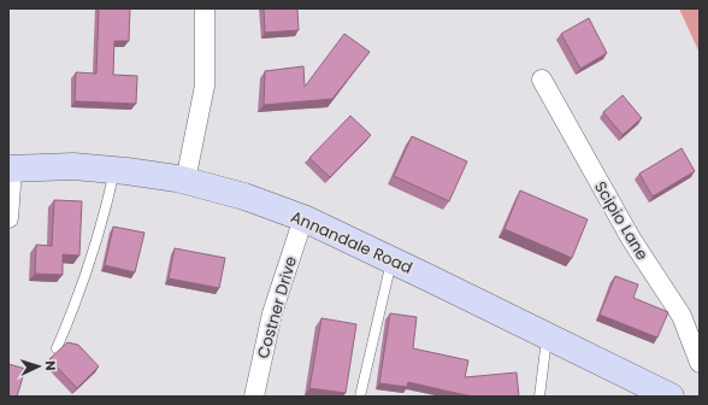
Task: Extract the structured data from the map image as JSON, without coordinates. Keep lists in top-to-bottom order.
{
  "streets": {
    "main road": ["Annandale Road"],
    "street": ["Scipio Lane", "Costner Drive"]
  },
  "crossings": [
    ["Annandale Road", "Costner Drive"]
  ],
  "north": "right"
}
